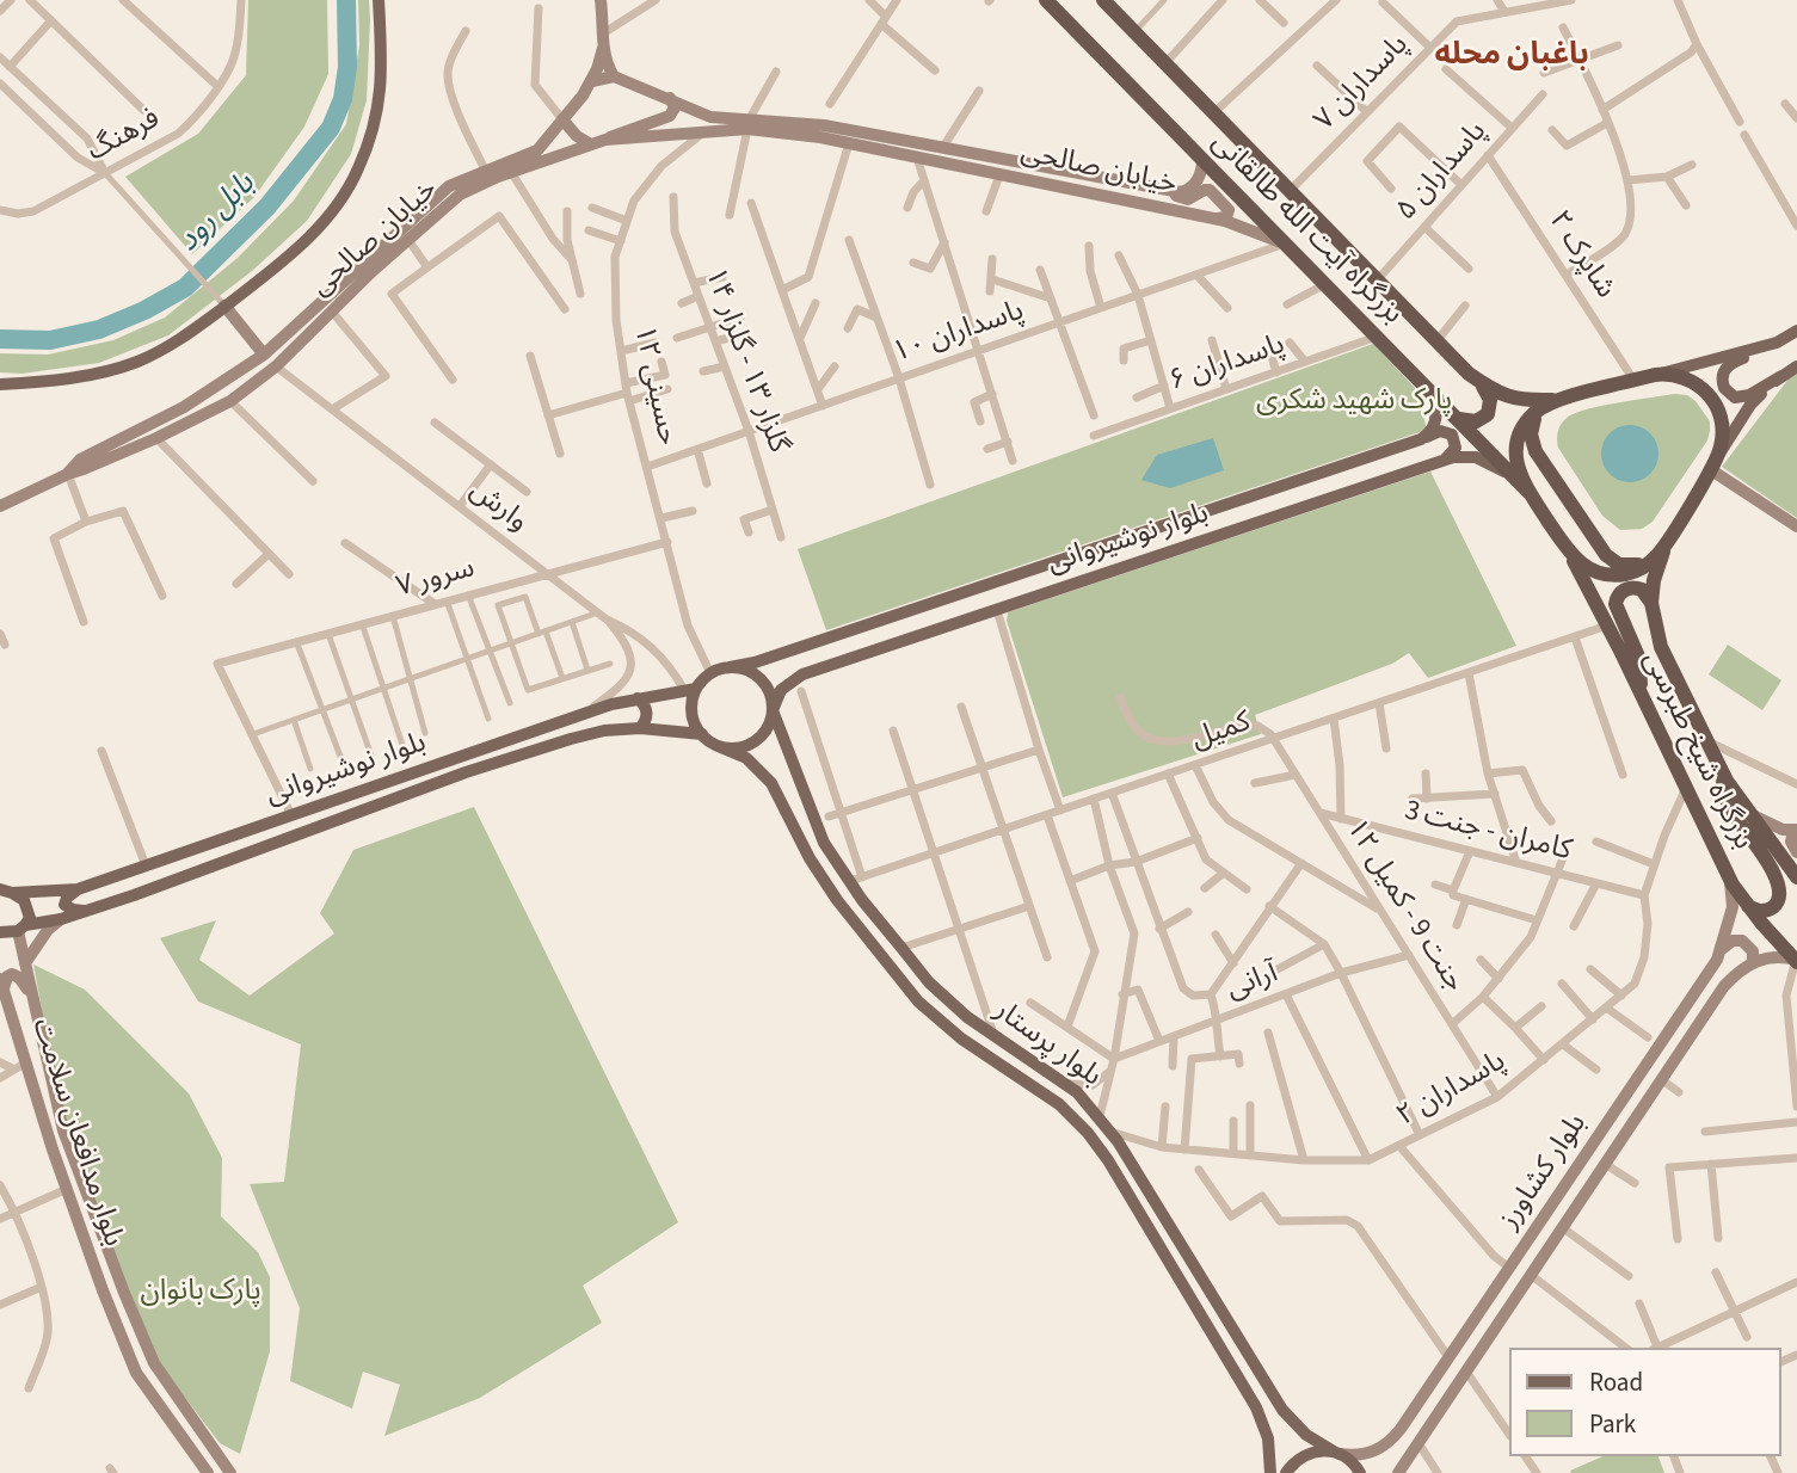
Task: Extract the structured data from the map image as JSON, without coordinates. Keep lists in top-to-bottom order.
{
  "streets": {
    "highway": ["بزرگراه آیت الله طالقانی", "بزرگراه شیخ طبرسی"],
    "main road": [
      "خیابان صالحی",
      "خيابان صالحی",
      "بلوار نوشیروانی",
      "بلوار پرستار",
      "بلوار مدافعان سلامت",
      "بلوار کشاورز"
    ],
    "street": [
      "پاسداران ۷",
      "فرهنگ",
      "پاسداران ۵",
      "شاپرک ۲",
      "پاسداران ١٠",
      "گلزار ۱۳ - گلزار ۱۴",
      "پاسداران ۶",
      "حسینی ۱۲",
      "وارش",
      "سرور ۷",
      "کمیل",
      "کامران - جنت 3",
      "جنت 9 - کمیل ۱۲",
      "آرانی",
      "پاسداران ۲"
    ]
  },
  "crossings": [
    ["پاسداران ۷", "بزرگراه آیت الله طالقانی"],
    ["خیابان صالحی", "بزرگراه آیت الله طالقانی"],
    ["خیابان صالحی", "خيابان صالحی"],
    ["خیابان صالحی", "پاسداران ١٠"],
    ["پاسداران ۵", "بزرگراه آیت الله طالقانی"],
    ["پاسداران ۵", "شاپرک ۲"],
    ["بزرگراه آیت الله طالقانی", "شاپرک ۲"],
    ["بزرگراه آیت الله طالقانی", "پاسداران ١٠"],
    ["بزرگراه آیت الله طالقانی", "پاسداران ۶"],
    ["بزرگراه آیت الله طالقانی", "بلوار نوشیروانی"],
    ["بزرگراه آیت الله طالقانی", "بزرگراه شیخ طبرسی"],
    ["خيابان صالحی", "حسینی ۱۲"],
    ["خيابان صالحی", "وارش"],
    ["شاپرک ۲", "بزرگراه شیخ طبرسی"],
    ["پاسداران ١٠", "گلزار ۱۳ - گلزار ۱۴"],
    ["پاسداران ١٠", "حسینی ۱۲"],
    ["حسینی ۱۲", "وارش"],
    ["حسینی ۱۲", "بلوار نوشیروانی"],
    ["حسینی ۱۲", "سرور ۷"],
    ["حسینی ۱۲", "بلوار پرستار"],
    ["وارش", "بلوار نوشیروانی"],
    ["وارش", "سرور ۷"],
    ["وارش", "بلوار پرستار"],
    ["بلوار نوشیروانی", "بلوار پرستار"],
    ["بلوار نوشیروانی", "بلوار مدافعان سلامت"],
    ["کمیل", "بزرگراه شیخ طبرسی"],
    ["کمیل", "جنت 9 - کمیل ۱۲"],
    ["کمیل", "بلوار پرستار"],
    ["بزرگراه شیخ طبرسی", "پاسداران ۲"],
    ["بزرگراه شیخ طبرسی", "بلوار کشاورز"],
    ["کامران - جنت 3", "جنت 9 - کمیل ۱۲"],
    ["کامران - جنت 3", "پاسداران ۲"],
    ["جنت 9 - کمیل ۱۲", "آرانی"],
    ["جنت 9 - کمیل ۱۲", "پاسداران ۲"],
    ["بلوار پرستار", "پاسداران ۲"],
    ["بلوار پرستار", "بلوار کشاورز"]
  ],
  "districts": ["باغبان محله"],
  "water": ["بابل رود"],
  "parks": ["پارک شهید شکری", "پارک بانوان"],
  "legend": ["Road", "Park"]
}
